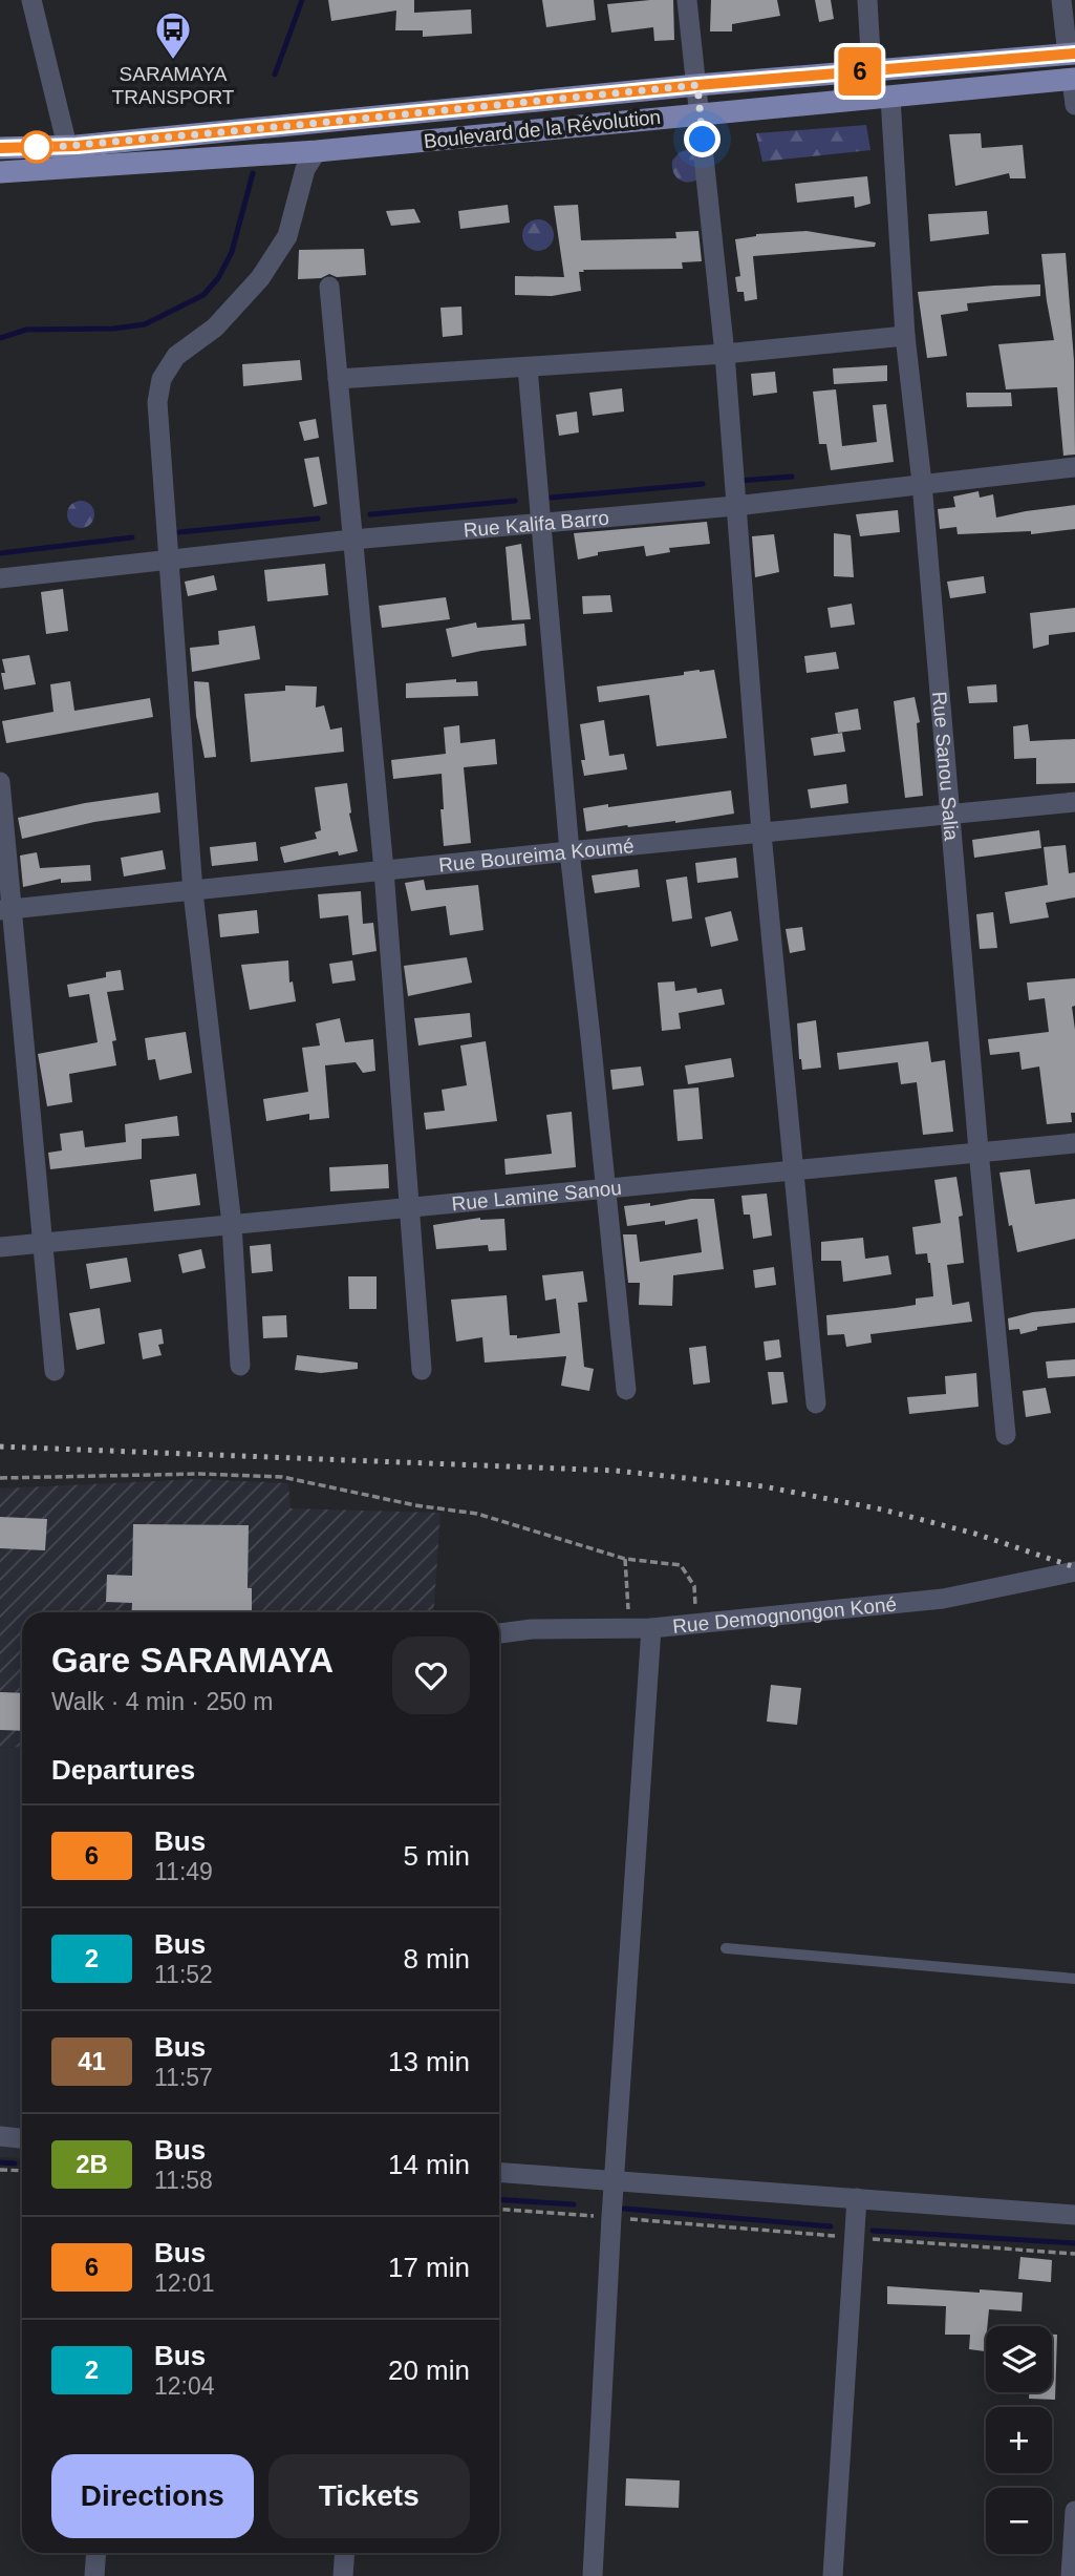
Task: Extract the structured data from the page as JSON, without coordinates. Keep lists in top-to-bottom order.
{
  "streets": {
    "main road": ["Boulevard de la Révolution"],
    "street": [
      "Rue Kalifa Barro",
      "Rue Sanou Salia",
      "Rue Boureima Koumé",
      "Rue Lamine Sanou",
      "Rue Demognongon Koné"
    ]
  },
  "crossings": [
    ["Boulevard de la Révolution", "Rue Sanou Salia"],
    ["Rue Kalifa Barro", "Rue Sanou Salia"],
    ["Rue Sanou Salia", "Rue Boureima Koumé"],
    ["Rue Sanou Salia", "Rue Lamine Sanou"]
  ],
  "places": {
    "bus stop": ["SARAMAYA TRANSPORT"]
  },
  "lines": ["bus line 6"],
  "page": {
    "on_map": "6",
    "heading": [
      ["Gare SARAMAYA", "Walk · 4 min · 250 m"],
      "Departures"
    ],
    "list": [
      {
        "mark": "6",
        "name": "Bus",
        "note": "11:49",
        "value": "5 min"
      },
      {
        "mark": "2",
        "name": "Bus",
        "note": "11:52",
        "value": "8 min"
      },
      {
        "mark": "41",
        "name": "Bus",
        "note": "11:57",
        "value": "13 min"
      },
      {
        "mark": "2B",
        "name": "Bus",
        "note": "11:58",
        "value": "14 min"
      },
      {
        "mark": "6",
        "name": "Bus",
        "note": "12:01",
        "value": "17 min"
      },
      {
        "mark": "2",
        "name": "Bus",
        "note": "12:04",
        "value": "20 min"
      }
    ],
    "map_buttons": ["+", "−"],
    "buttons": ["Directions", "Tickets"]
  }
}
